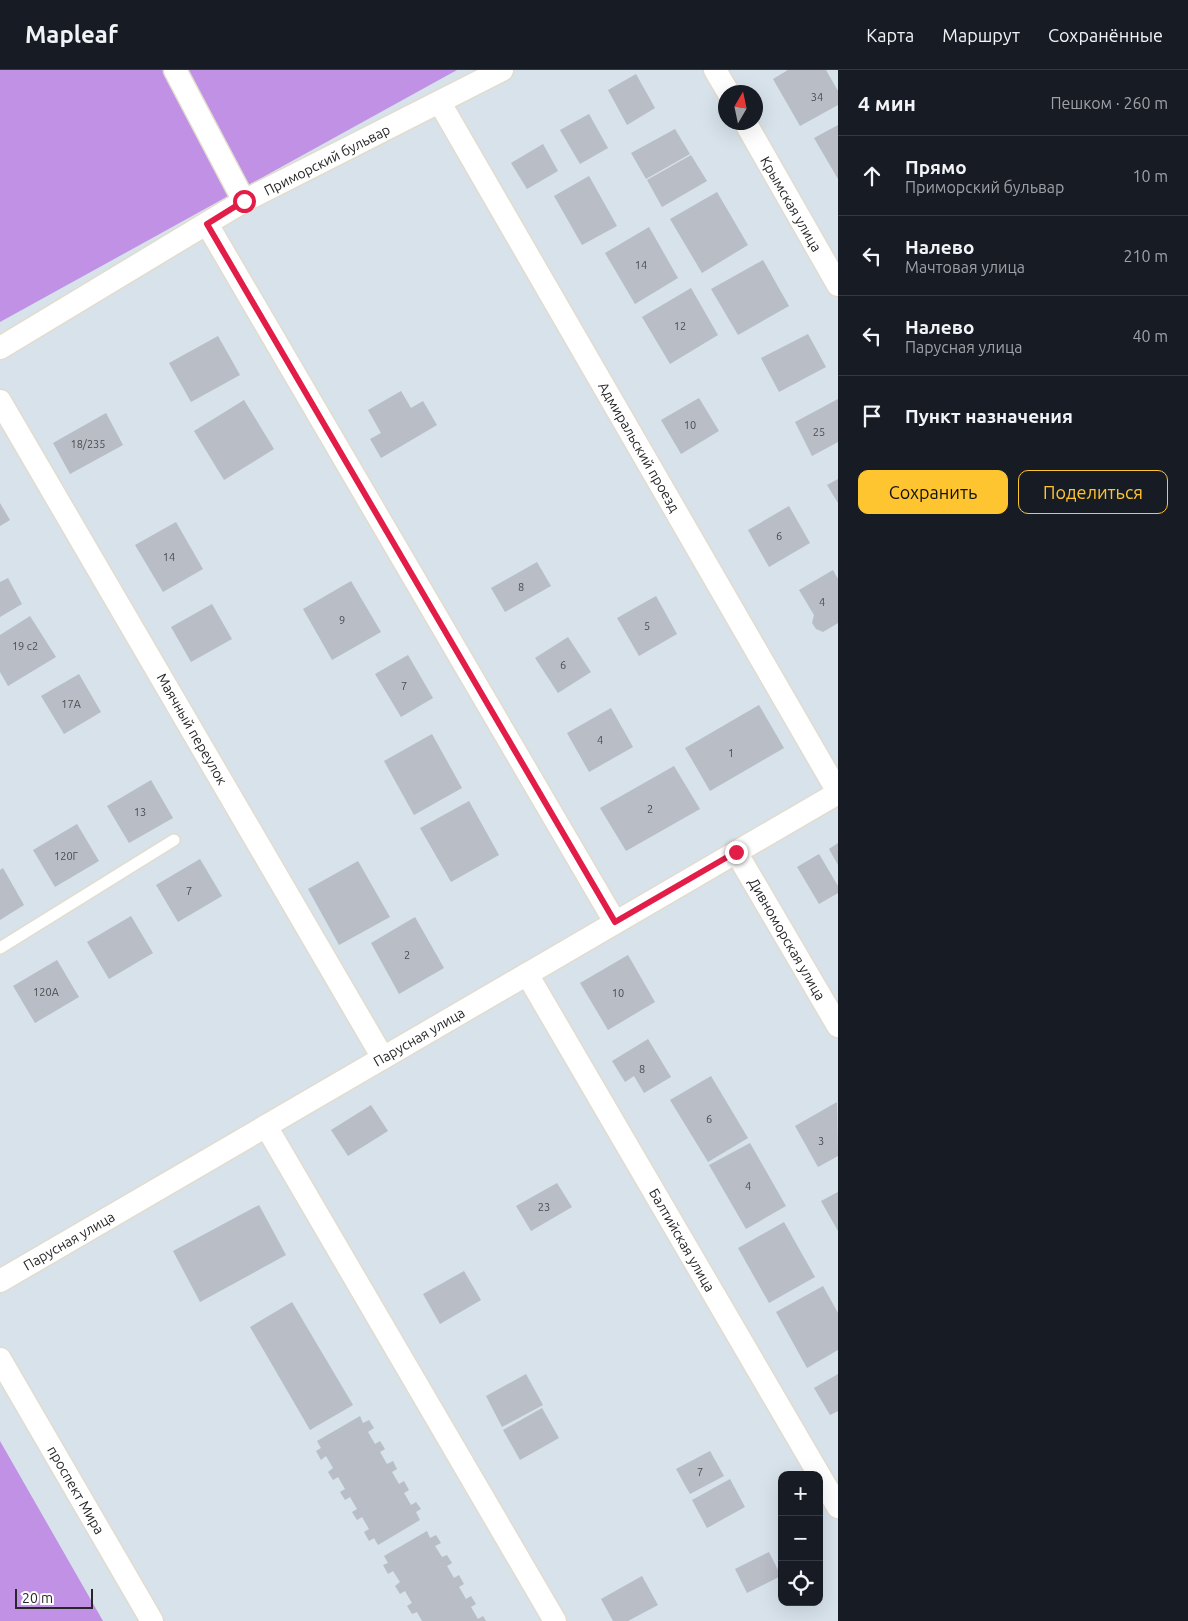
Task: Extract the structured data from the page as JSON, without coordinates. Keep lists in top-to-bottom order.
{
  "streets": {
    "street": [
      "Приморский бульвар",
      "Крымская улица",
      "Адмиральский проезд",
      "Маячный переулок",
      "Дивноморская улица",
      "Парусная улица",
      "Балтийская улица",
      "проспект Мира"
    ]
  },
  "crossings": [
    ["Приморский бульвар", "Адмиральский проезд"],
    ["Адмиральский проезд", "Парусная улица"],
    ["Маячный переулок", "Парусная улица"],
    ["Дивноморская улица", "Парусная улица"],
    ["Парусная улица", "Балтийская улица"]
  ],
  "house_numbers": [
    "34",
    "14",
    "12",
    "10",
    "25",
    "18/235",
    "6",
    "14",
    "8",
    "4",
    "9",
    "5",
    "19 с2",
    "6",
    "7",
    "17А",
    "4",
    "1",
    "2",
    "13",
    "120Г",
    "7",
    "2",
    "120А",
    "10",
    "8",
    "6",
    "3",
    "4",
    "23",
    "7"
  ],
  "scale_bar": "20 m",
  "north": "top",
  "page": {
    "header": "Mapleaf",
    "nav": ["Карта", "Маршрут", "Сохранённые"],
    "heading": ["4 мин", "Пешком · 260 m"],
    "list": [
      ["Прямо", "Приморский бульвар", "10 m"],
      ["Налево", "Мачтовая улица", "210 m"],
      ["Налево", "Парусная улица", "40 m"],
      "Пункт назначения"
    ],
    "buttons": ["Сохранить", "Поделиться"],
    "map_buttons": ["+", "−"],
    "scale": "20 m"
  }
}
